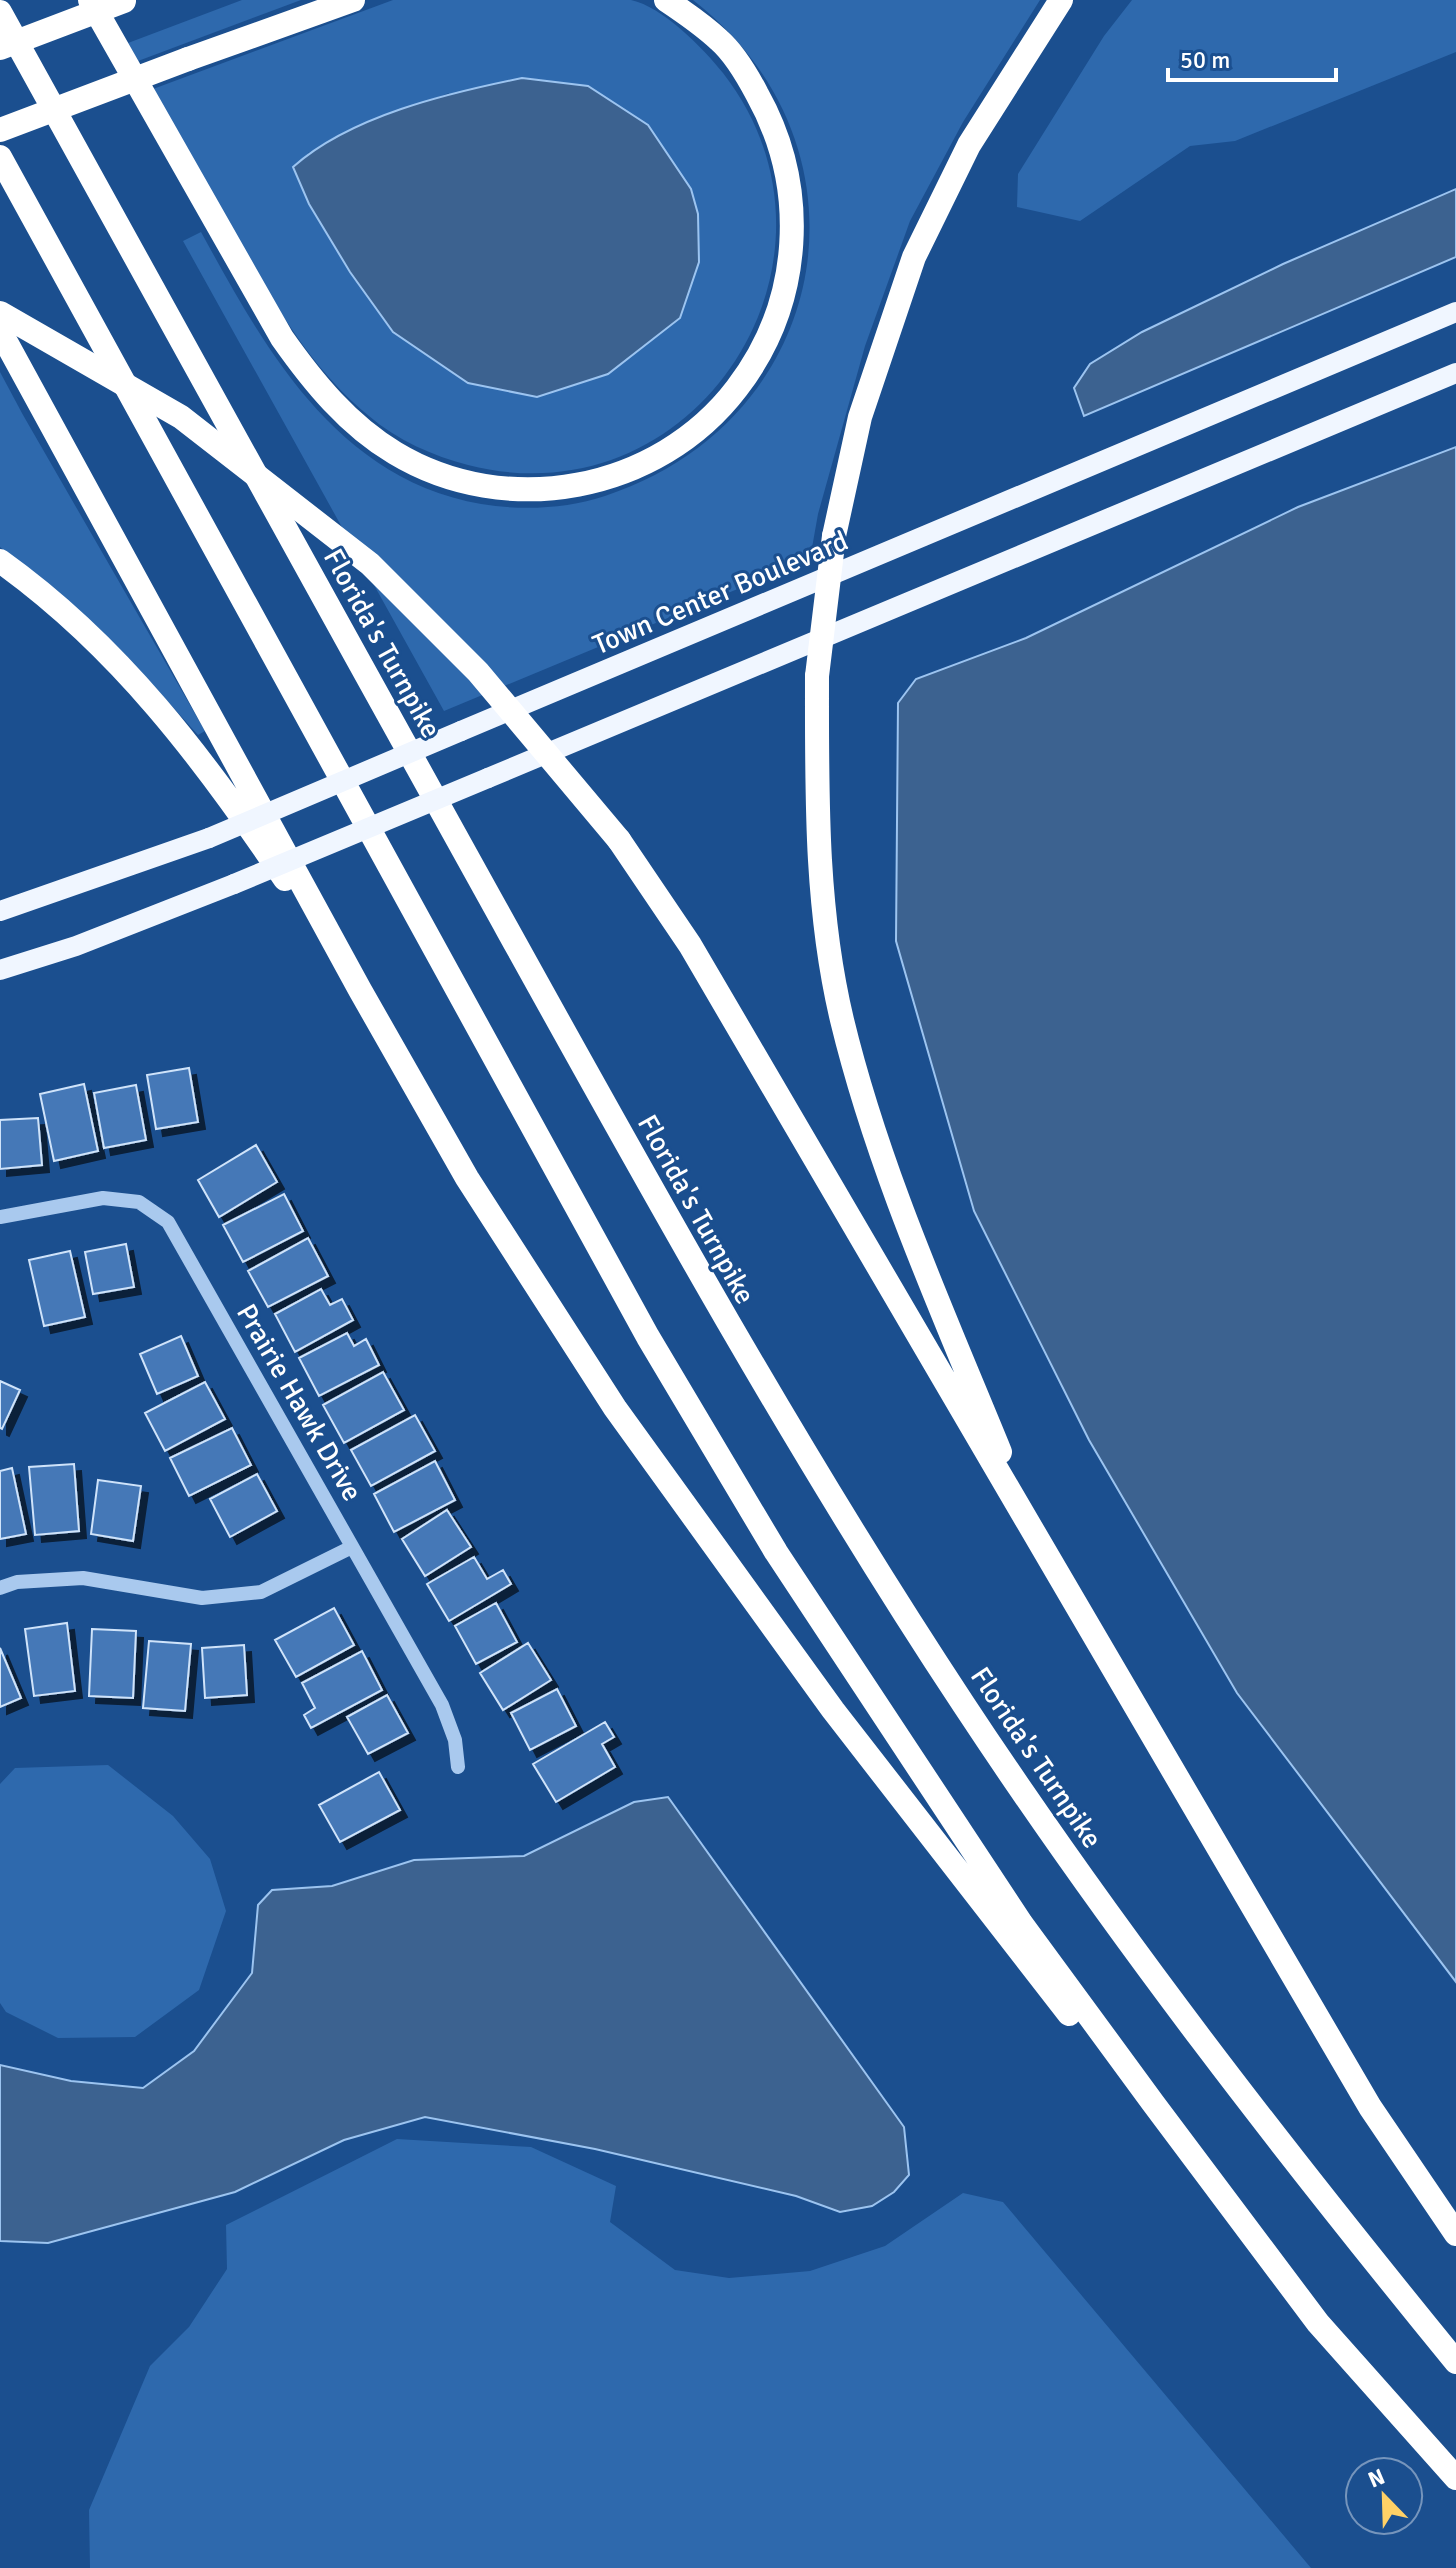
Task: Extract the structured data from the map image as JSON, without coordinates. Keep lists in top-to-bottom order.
{
  "streets": {
    "highway": ["Florida's Turnpike"],
    "main road": ["Town Center Boulevard"],
    "street": ["Prairie Hawk Drive"]
  },
  "scale_bar": "50 m",
  "north": "top left"
}
